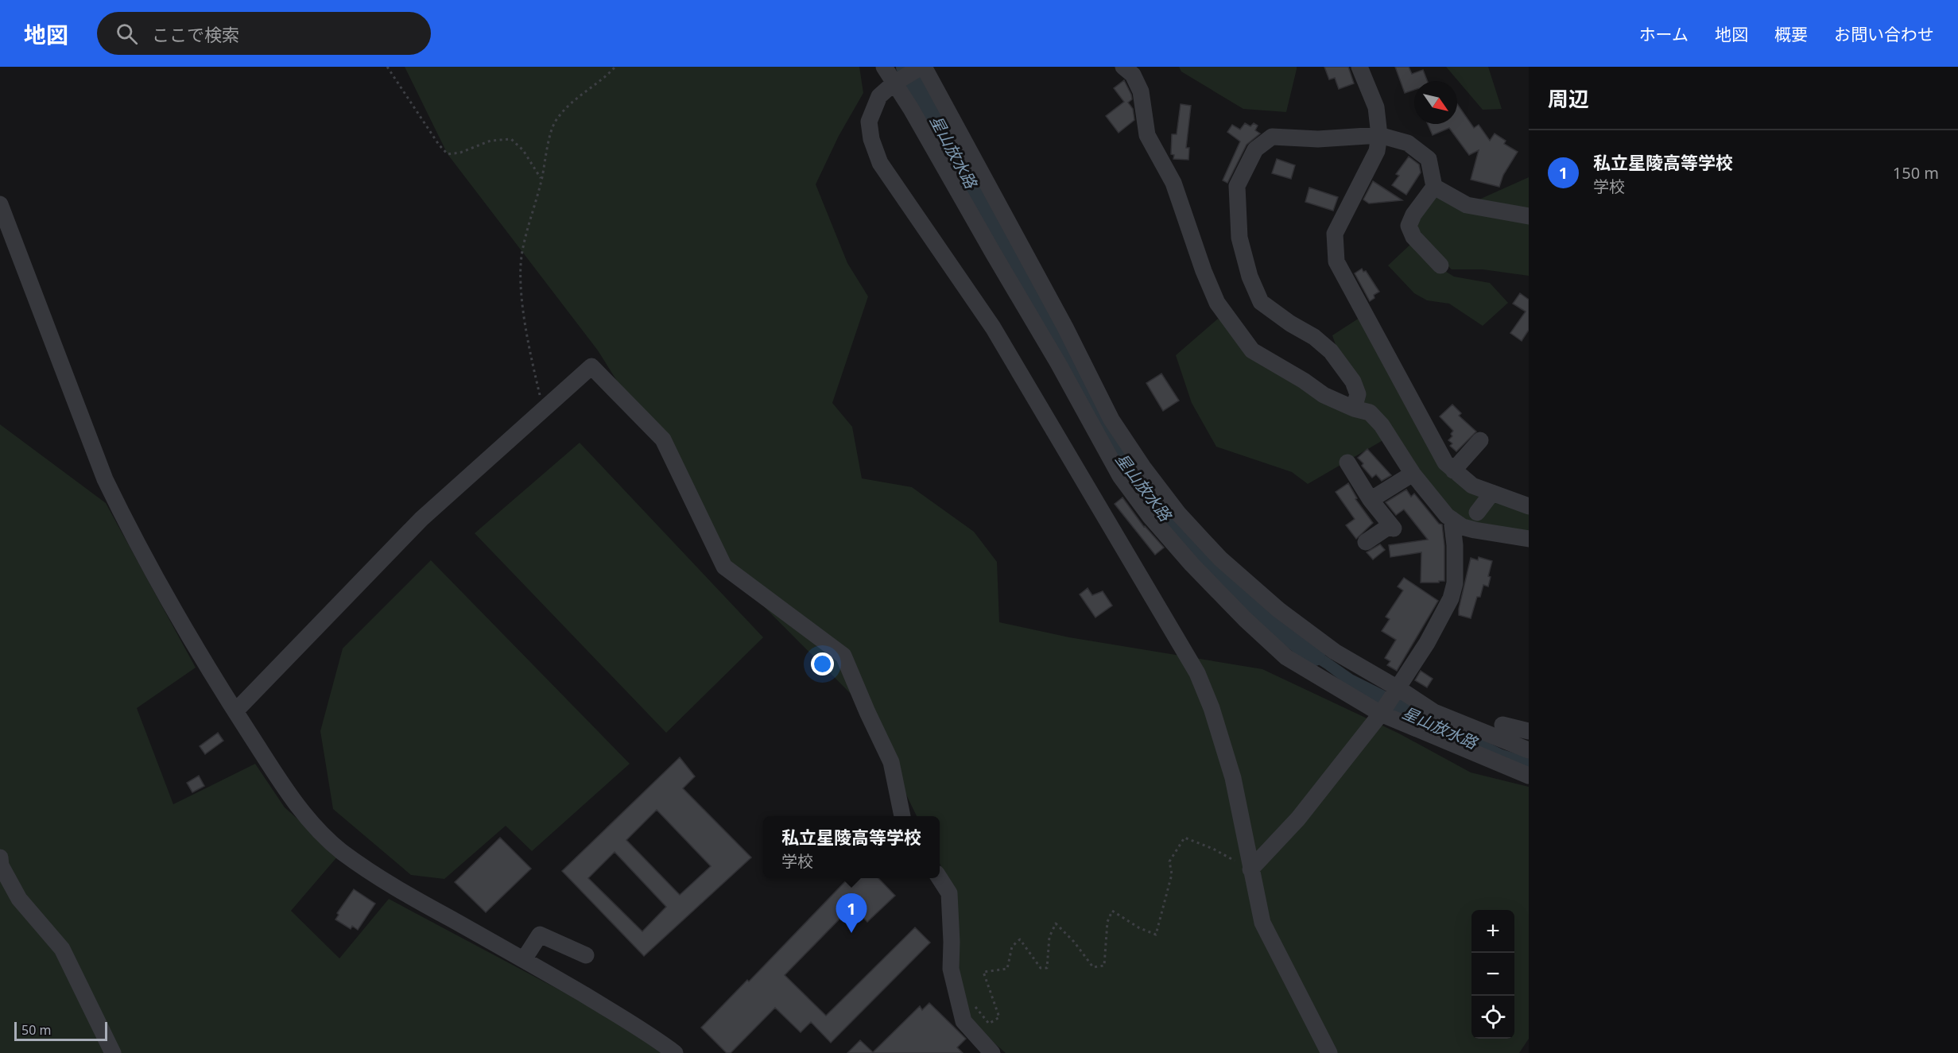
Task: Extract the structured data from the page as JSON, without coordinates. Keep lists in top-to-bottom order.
{
  "water": ["星山放水路"],
  "scale_bar": "50 m",
  "north": "bottom right",
  "page": {
    "header": "地図",
    "search": "ここで検索",
    "nav": [
      "ホーム",
      "地図",
      "概要",
      "お問い合わせ"
    ],
    "heading": "周辺",
    "list": [
      {
        "mark": "1",
        "name": "私立星陵高等学校",
        "note": "学校",
        "value": "150 m"
      }
    ],
    "popup": ["私立星陵高等学校", "学校"],
    "pins": "1",
    "map_buttons": ["+", "−"],
    "scale": "50 m"
  }
}
